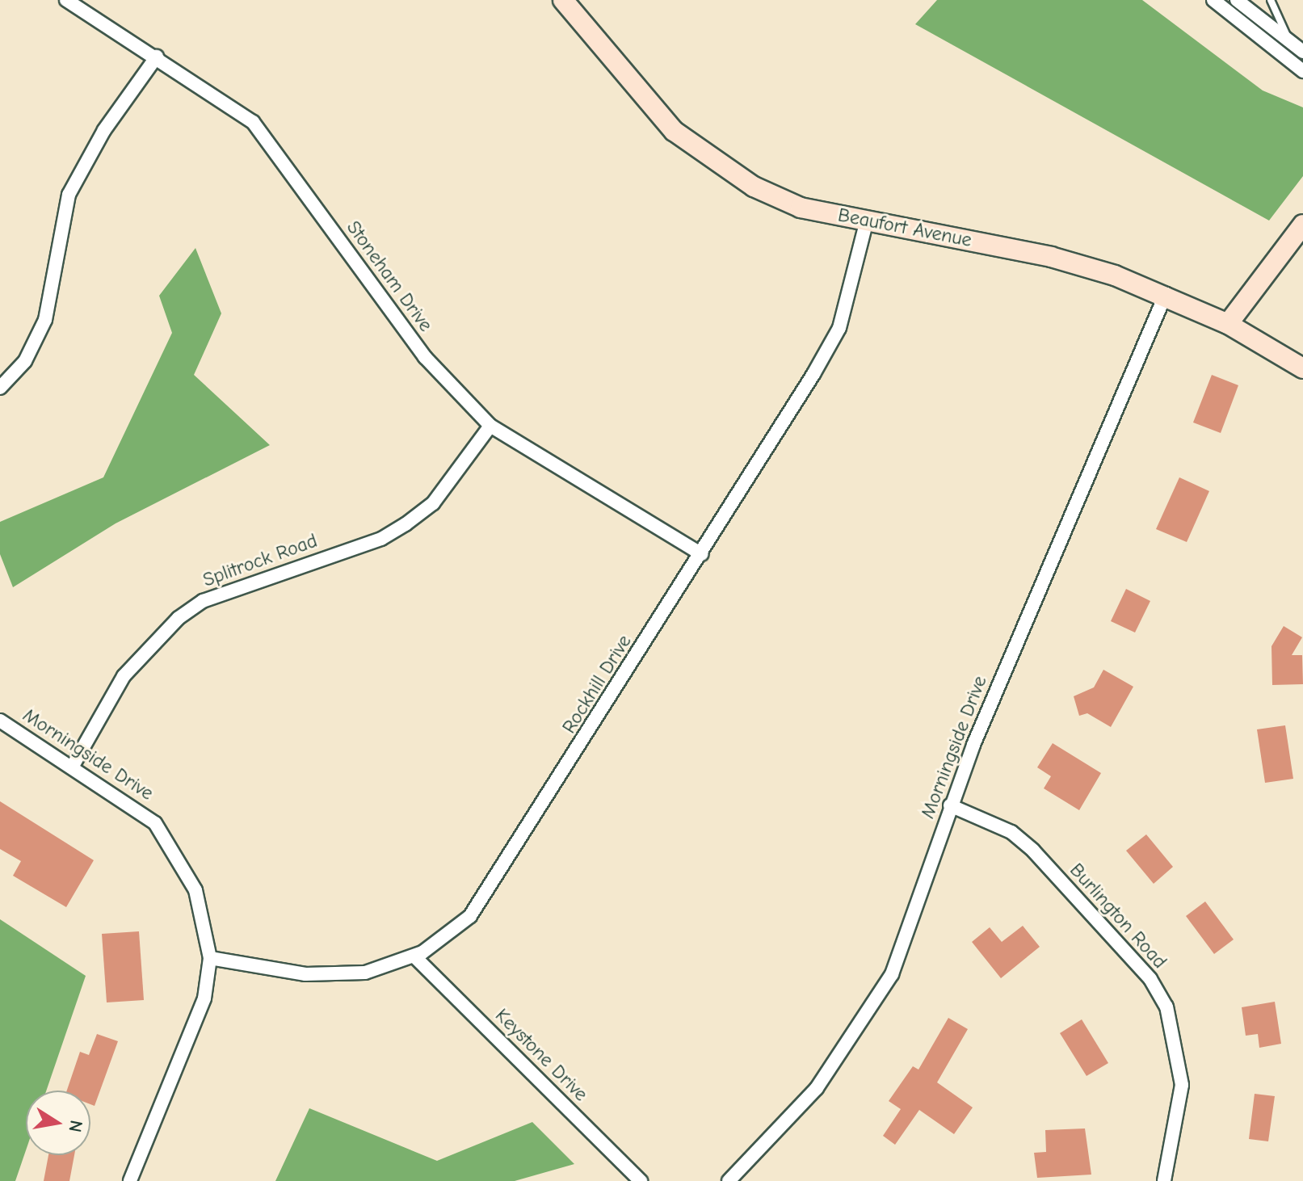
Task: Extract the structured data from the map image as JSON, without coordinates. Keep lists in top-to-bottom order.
{
  "streets": {
    "street": [
      "Beaufort Avenue",
      "Stoneham Drive",
      "Splitrock Road",
      "Rockhill Drive",
      "Morningside Drive",
      "Burlington Road",
      "Keystone Drive"
    ]
  },
  "crossings": [
    ["Beaufort Avenue", "Rockhill Drive"],
    ["Beaufort Avenue", "Morningside Drive"],
    ["Stoneham Drive", "Splitrock Road"],
    ["Stoneham Drive", "Rockhill Drive"],
    ["Splitrock Road", "Morningside Drive"],
    ["Rockhill Drive", "Morningside Drive"],
    ["Rockhill Drive", "Keystone Drive"],
    ["Morningside Drive", "Burlington Road"]
  ],
  "north": "right"
}
